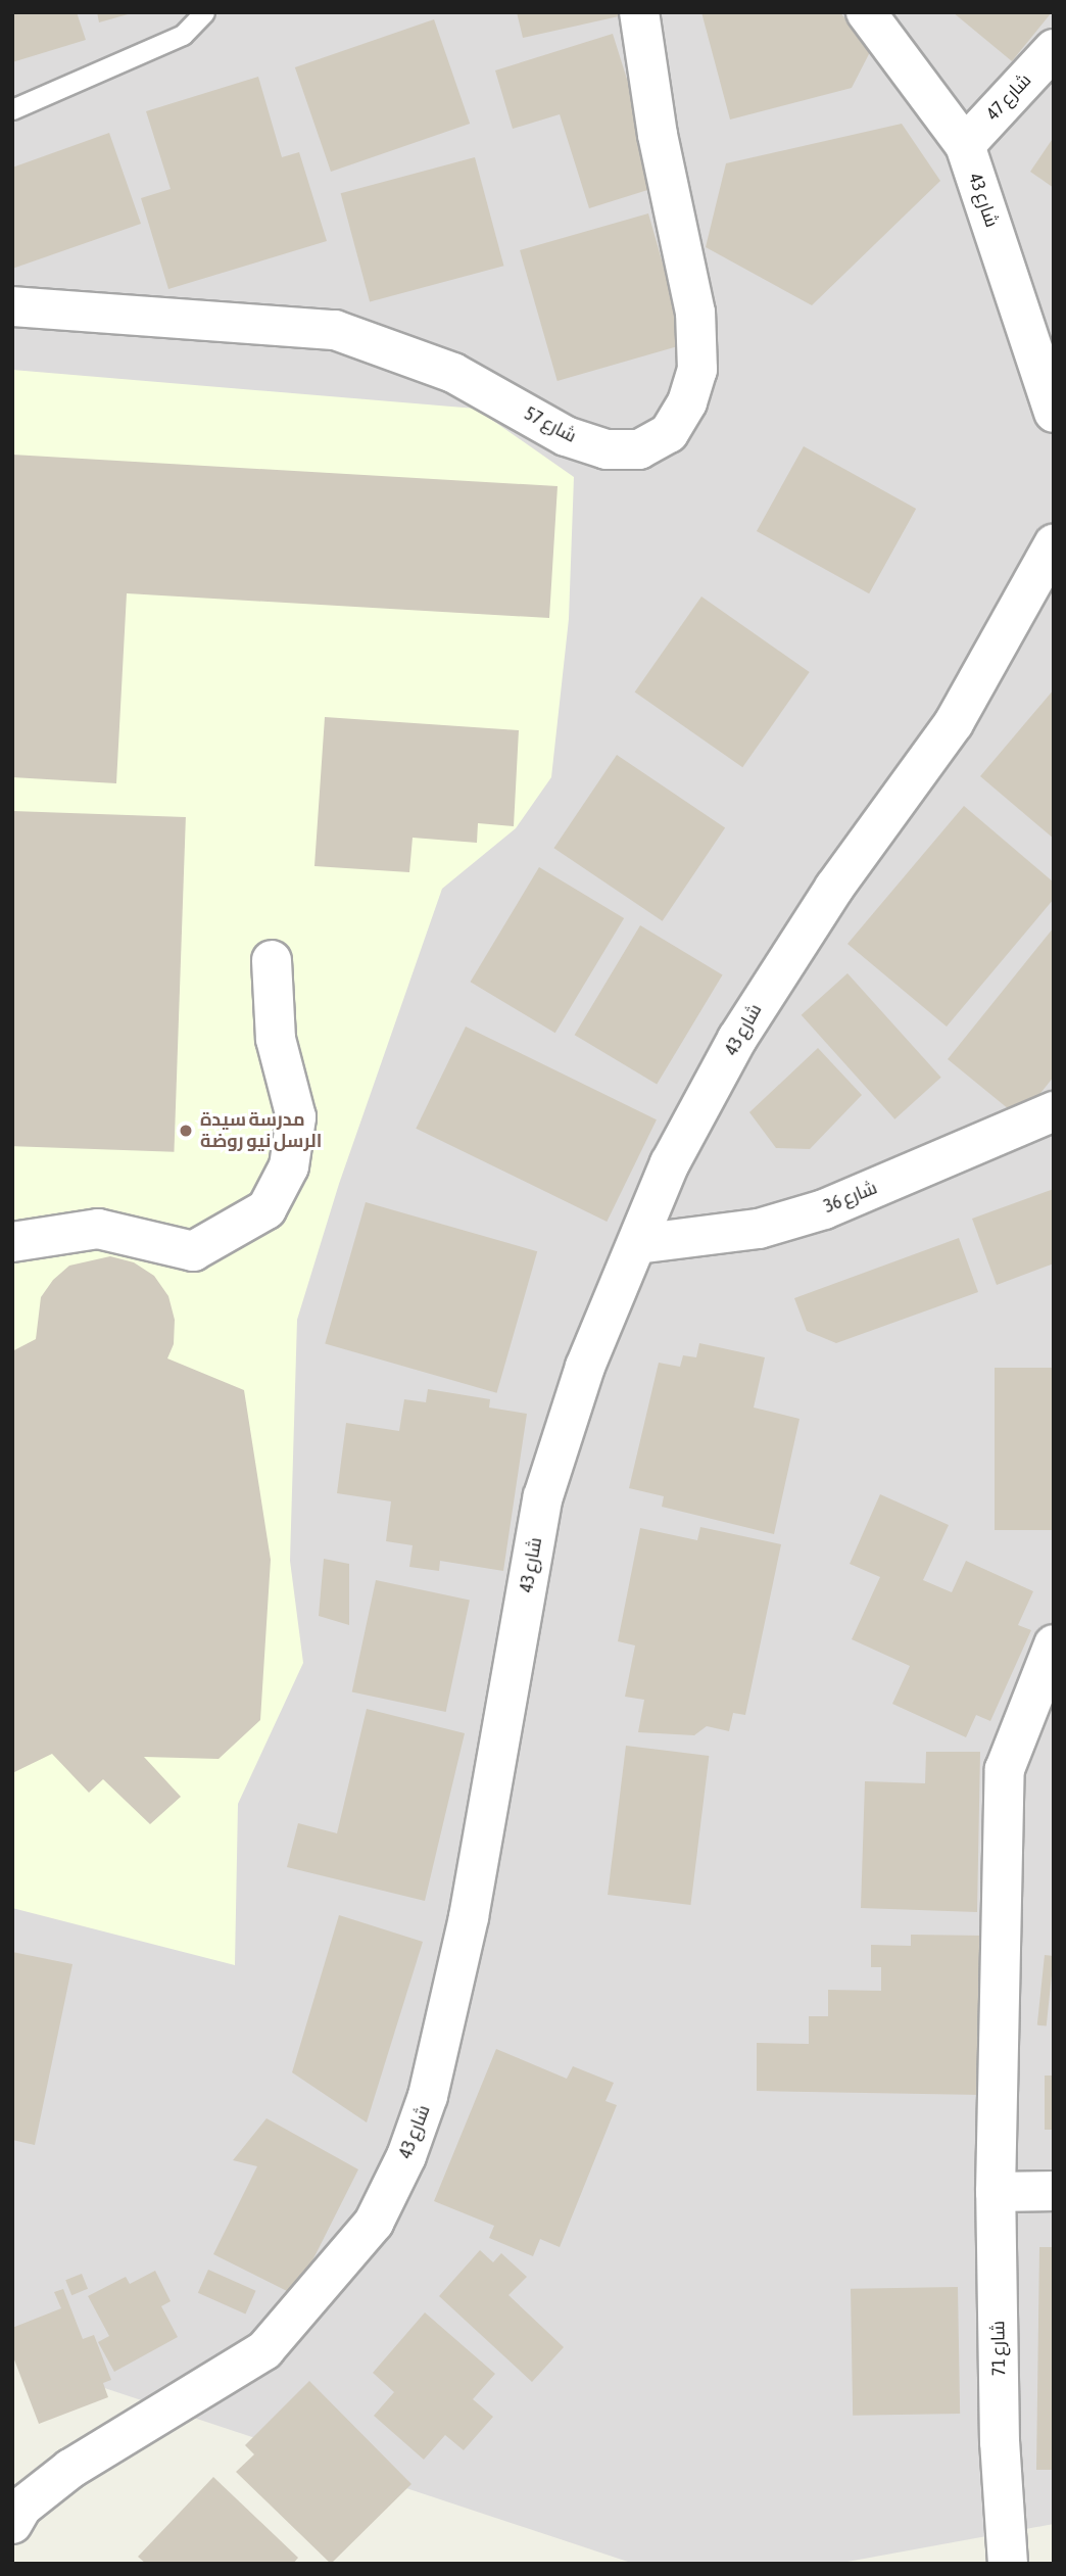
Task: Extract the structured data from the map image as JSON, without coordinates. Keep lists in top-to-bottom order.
{
  "streets": {
    "street": [
      "شارع 47",
      "شارع 43",
      "شارع 57",
      "شارع 36",
      "شارع 71"
    ]
  },
  "crossings": [
    ["شارع 47", "شارع 43"],
    ["شارع 43", "شارع 36"]
  ],
  "places": ["مدرسة سيدة الرسل نيو روضة"]
}
